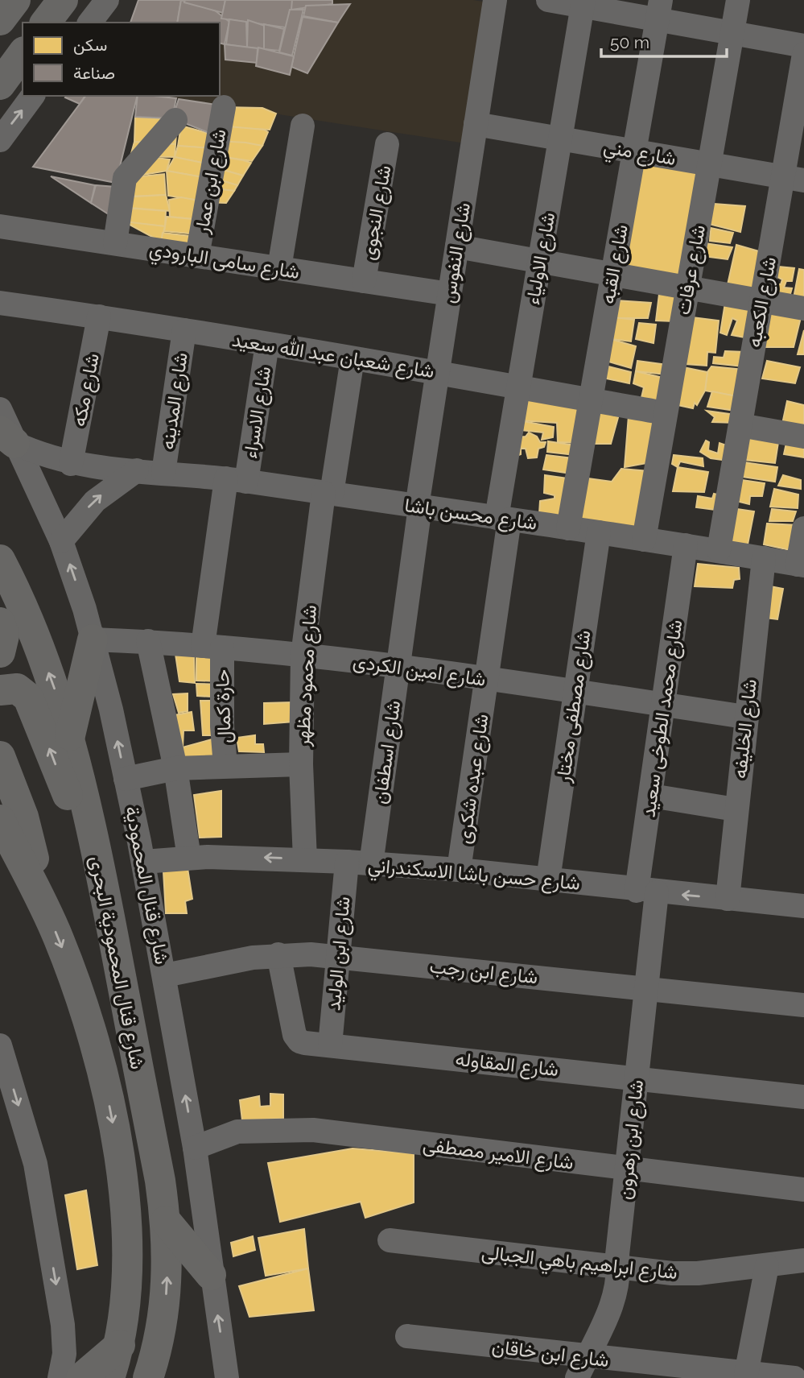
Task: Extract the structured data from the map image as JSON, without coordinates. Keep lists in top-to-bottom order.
{
  "streets": {
    "main road": ["شارع قنال المحمودية البحرى"],
    "street": [
      "شارع مني",
      "شارع ابن عمار",
      "شارع النجوى",
      "شارع النفوس",
      "شارع الاولياء",
      "شارع سامى البارودي",
      "شارع القبه",
      "شارع عرفات",
      "شارع الكعبه",
      "شارع شعبان عبد الله سعيد",
      "شارع مكه",
      "شارع المدينه",
      "شارع الاسراء",
      "شارع محسن باشا",
      "شارع امين الكردى",
      "شارع محمود مظهر",
      "حارة كمال",
      "شارع مصطفى مختار",
      "شارع محمد الطوخى سعيد",
      "شارع الخليفه",
      "شارع اسطفان",
      "شارع عبده شكرى",
      "شارع حسن باشا الاسكندراني",
      "شارع قنال المحمودية",
      "شارع ابن الوليد",
      "شارع ابن رجب",
      "شارع المقاوله",
      "شارع ابن زهرون",
      "شارع الامير مصطفى",
      "شارع ابراهيم باهي الجبالى",
      "شارع ابن خاقان"
    ]
  },
  "crossings": [
    ["شارع مني", "شارع النفوس"],
    ["شارع مني", "شارع الاولياء"],
    ["شارع مني", "شارع القبه"],
    ["شارع مني", "شارع عرفات"],
    ["شارع مني", "شارع الكعبه"],
    ["شارع ابن عمار", "شارع سامى البارودي"],
    ["شارع النجوى", "شارع سامى البارودي"],
    ["شارع النفوس", "شارع سامى البارودي"],
    ["شارع النفوس", "شارع شعبان عبد الله سعيد"],
    ["شارع النفوس", "شارع محسن باشا"],
    ["شارع النفوس", "شارع اسطفان"],
    ["شارع الاولياء", "شارع شعبان عبد الله سعيد"],
    ["شارع الاولياء", "شارع محسن باشا"],
    ["شارع الاولياء", "شارع عبده شكرى"],
    ["شارع القبه", "شارع شعبان عبد الله سعيد"],
    ["شارع القبه", "شارع محسن باشا"],
    ["شارع عرفات", "شارع شعبان عبد الله سعيد"],
    ["شارع عرفات", "شارع محسن باشا"],
    ["شارع الكعبه", "شارع محسن باشا"],
    ["شارع شعبان عبد الله سعيد", "شارع مكه"],
    ["شارع شعبان عبد الله سعيد", "شارع المدينه"],
    ["شارع شعبان عبد الله سعيد", "شارع الاسراء"],
    ["شارع شعبان عبد الله سعيد", "شارع محمود مظهر"],
    ["شارع مكه", "شارع محسن باشا"],
    ["شارع المدينه", "شارع محسن باشا"],
    ["شارع الاسراء", "شارع محسن باشا"],
    ["شارع الاسراء", "شارع امين الكردى"],
    ["شارع الاسراء", "حارة كمال"],
    ["شارع محسن باشا", "شارع محمود مظهر"],
    ["شارع محسن باشا", "شارع مصطفى مختار"],
    ["شارع محسن باشا", "شارع محمد الطوخى سعيد"],
    ["شارع محسن باشا", "شارع الخليفه"],
    ["شارع محسن باشا", "شارع اسطفان"],
    ["شارع محسن باشا", "شارع عبده شكرى"],
    ["شارع محسن باشا", "شارع قنال المحمودية"],
    ["شارع امين الكردى", "شارع محمود مظهر"],
    ["شارع امين الكردى", "حارة كمال"],
    ["شارع امين الكردى", "شارع مصطفى مختار"],
    ["شارع امين الكردى", "شارع محمد الطوخى سعيد"],
    ["شارع امين الكردى", "شارع الخليفه"],
    ["شارع امين الكردى", "شارع اسطفان"],
    ["شارع امين الكردى", "شارع عبده شكرى"],
    ["شارع امين الكردى", "شارع قنال المحمودية"],
    ["شارع محمود مظهر", "شارع حسن باشا الاسكندراني"],
    ["شارع مصطفى مختار", "شارع حسن باشا الاسكندراني"],
    ["شارع محمد الطوخى سعيد", "شارع حسن باشا الاسكندراني"],
    ["شارع محمد الطوخى سعيد", "شارع ابن زهرون"],
    ["شارع الخليفه", "شارع حسن باشا الاسكندراني"],
    ["شارع اسطفان", "شارع حسن باشا الاسكندراني"],
    ["شارع عبده شكرى", "شارع حسن باشا الاسكندراني"],
    ["شارع حسن باشا الاسكندراني", "شارع قنال المحمودية"],
    ["شارع حسن باشا الاسكندراني", "شارع ابن الوليد"],
    ["شارع حسن باشا الاسكندراني", "شارع ابن زهرون"],
    ["شارع قنال المحمودية", "شارع ابن رجب"],
    ["شارع قنال المحمودية", "شارع الامير مصطفى"],
    ["شارع ابن الوليد", "شارع ابن رجب"],
    ["شارع ابن الوليد", "شارع المقاوله"],
    ["شارع ابن رجب", "شارع المقاوله"],
    ["شارع ابن رجب", "شارع ابن زهرون"],
    ["شارع المقاوله", "شارع ابن زهرون"],
    ["شارع ابن زهرون", "شارع الامير مصطفى"],
    ["شارع ابن زهرون", "شارع ابراهيم باهي الجبالى"],
    ["شارع ابن زهرون", "شارع ابن خاقان"]
  ],
  "legend": ["سكن", "صناعة"],
  "scale_bar": "50 m"
}
